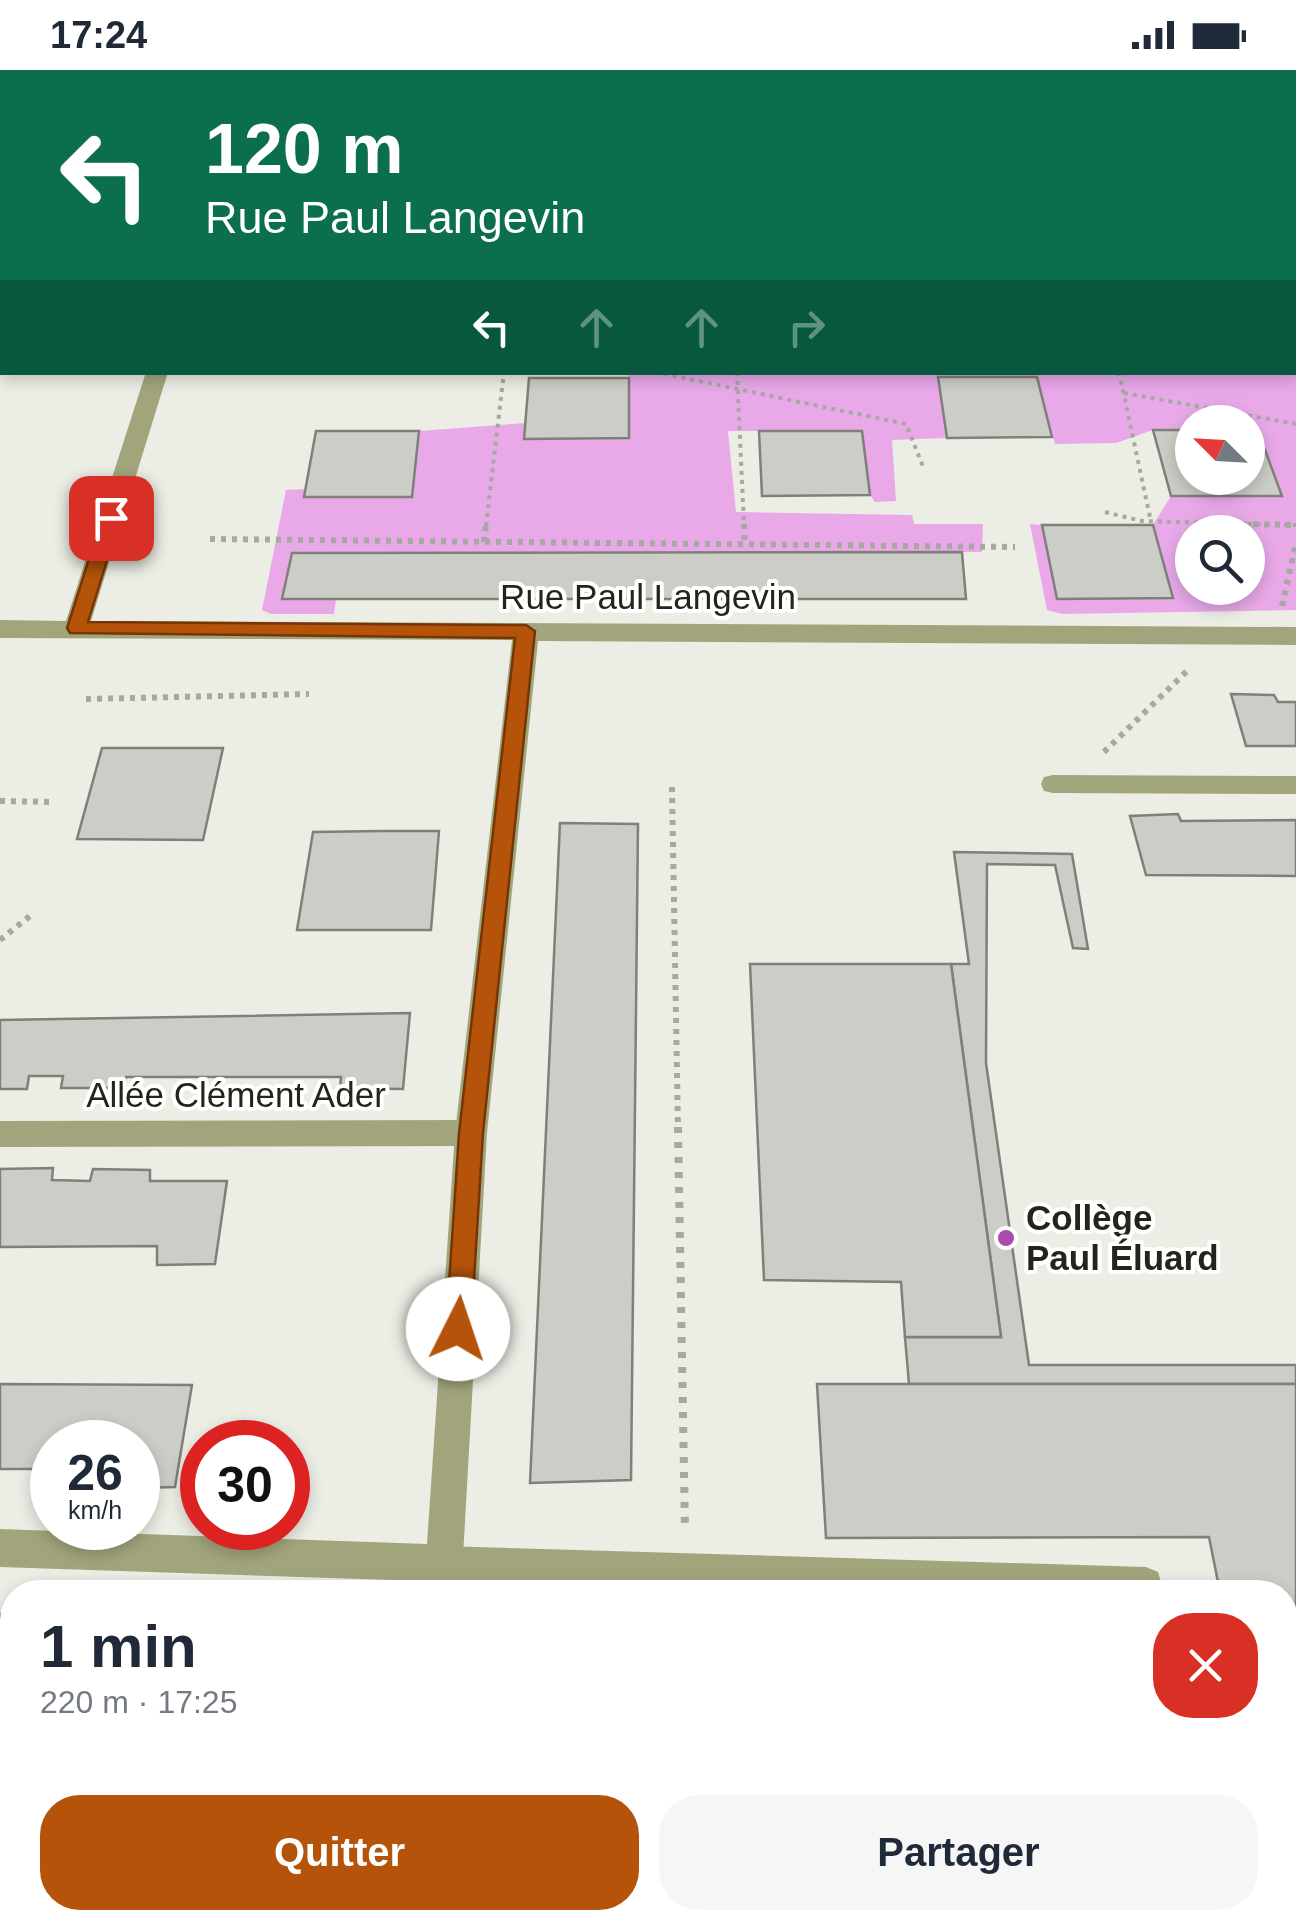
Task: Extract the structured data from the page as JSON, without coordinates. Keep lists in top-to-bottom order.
{
  "streets": {
    "street": ["Rue Paul Langevin"],
    "lane": ["Allée Clément Ader"]
  },
  "places": ["Collège Paul Éluard"],
  "north": "top left",
  "page": {
    "status": "17:24",
    "turn": ["120 m", "Rue Paul Langevin"],
    "speed": "26 km/h",
    "limit": "30",
    "heading": ["1 min", "220 m · 17:25"],
    "buttons": ["Quitter", "Partager"]
  }
}
